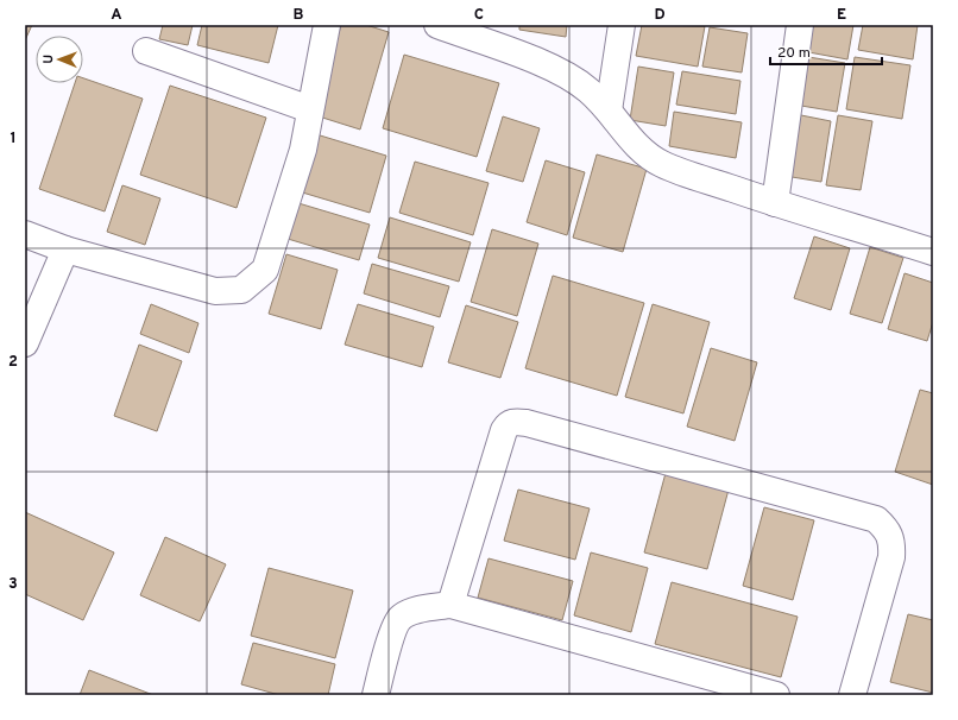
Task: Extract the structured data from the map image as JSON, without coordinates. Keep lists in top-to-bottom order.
{
  "scale_bar": "20 m",
  "north": "left",
  "grid": {
    "columns": [
      "A",
      "B",
      "C",
      "D",
      "E"
    ],
    "rows": ["1", "2", "3"]
  }
}
